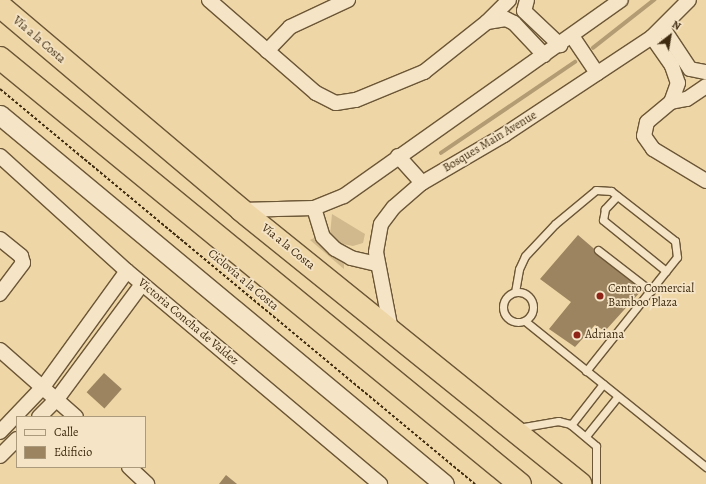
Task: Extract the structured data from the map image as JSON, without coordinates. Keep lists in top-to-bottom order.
{
  "streets": {
    "highway": ["Vía a la Costa"],
    "street": ["Bosques Main Avenue", "Victoria Concha de Valdez"],
    "path": ["Ciclovía a la Costa"]
  },
  "crossings": [
    ["Vía a la Costa", "Bosques Main Avenue"]
  ],
  "places": ["Centro Comercial Bamboo Plaza", "Adriana"],
  "legend": ["Calle", "Edificio"],
  "north": "top right"
}
